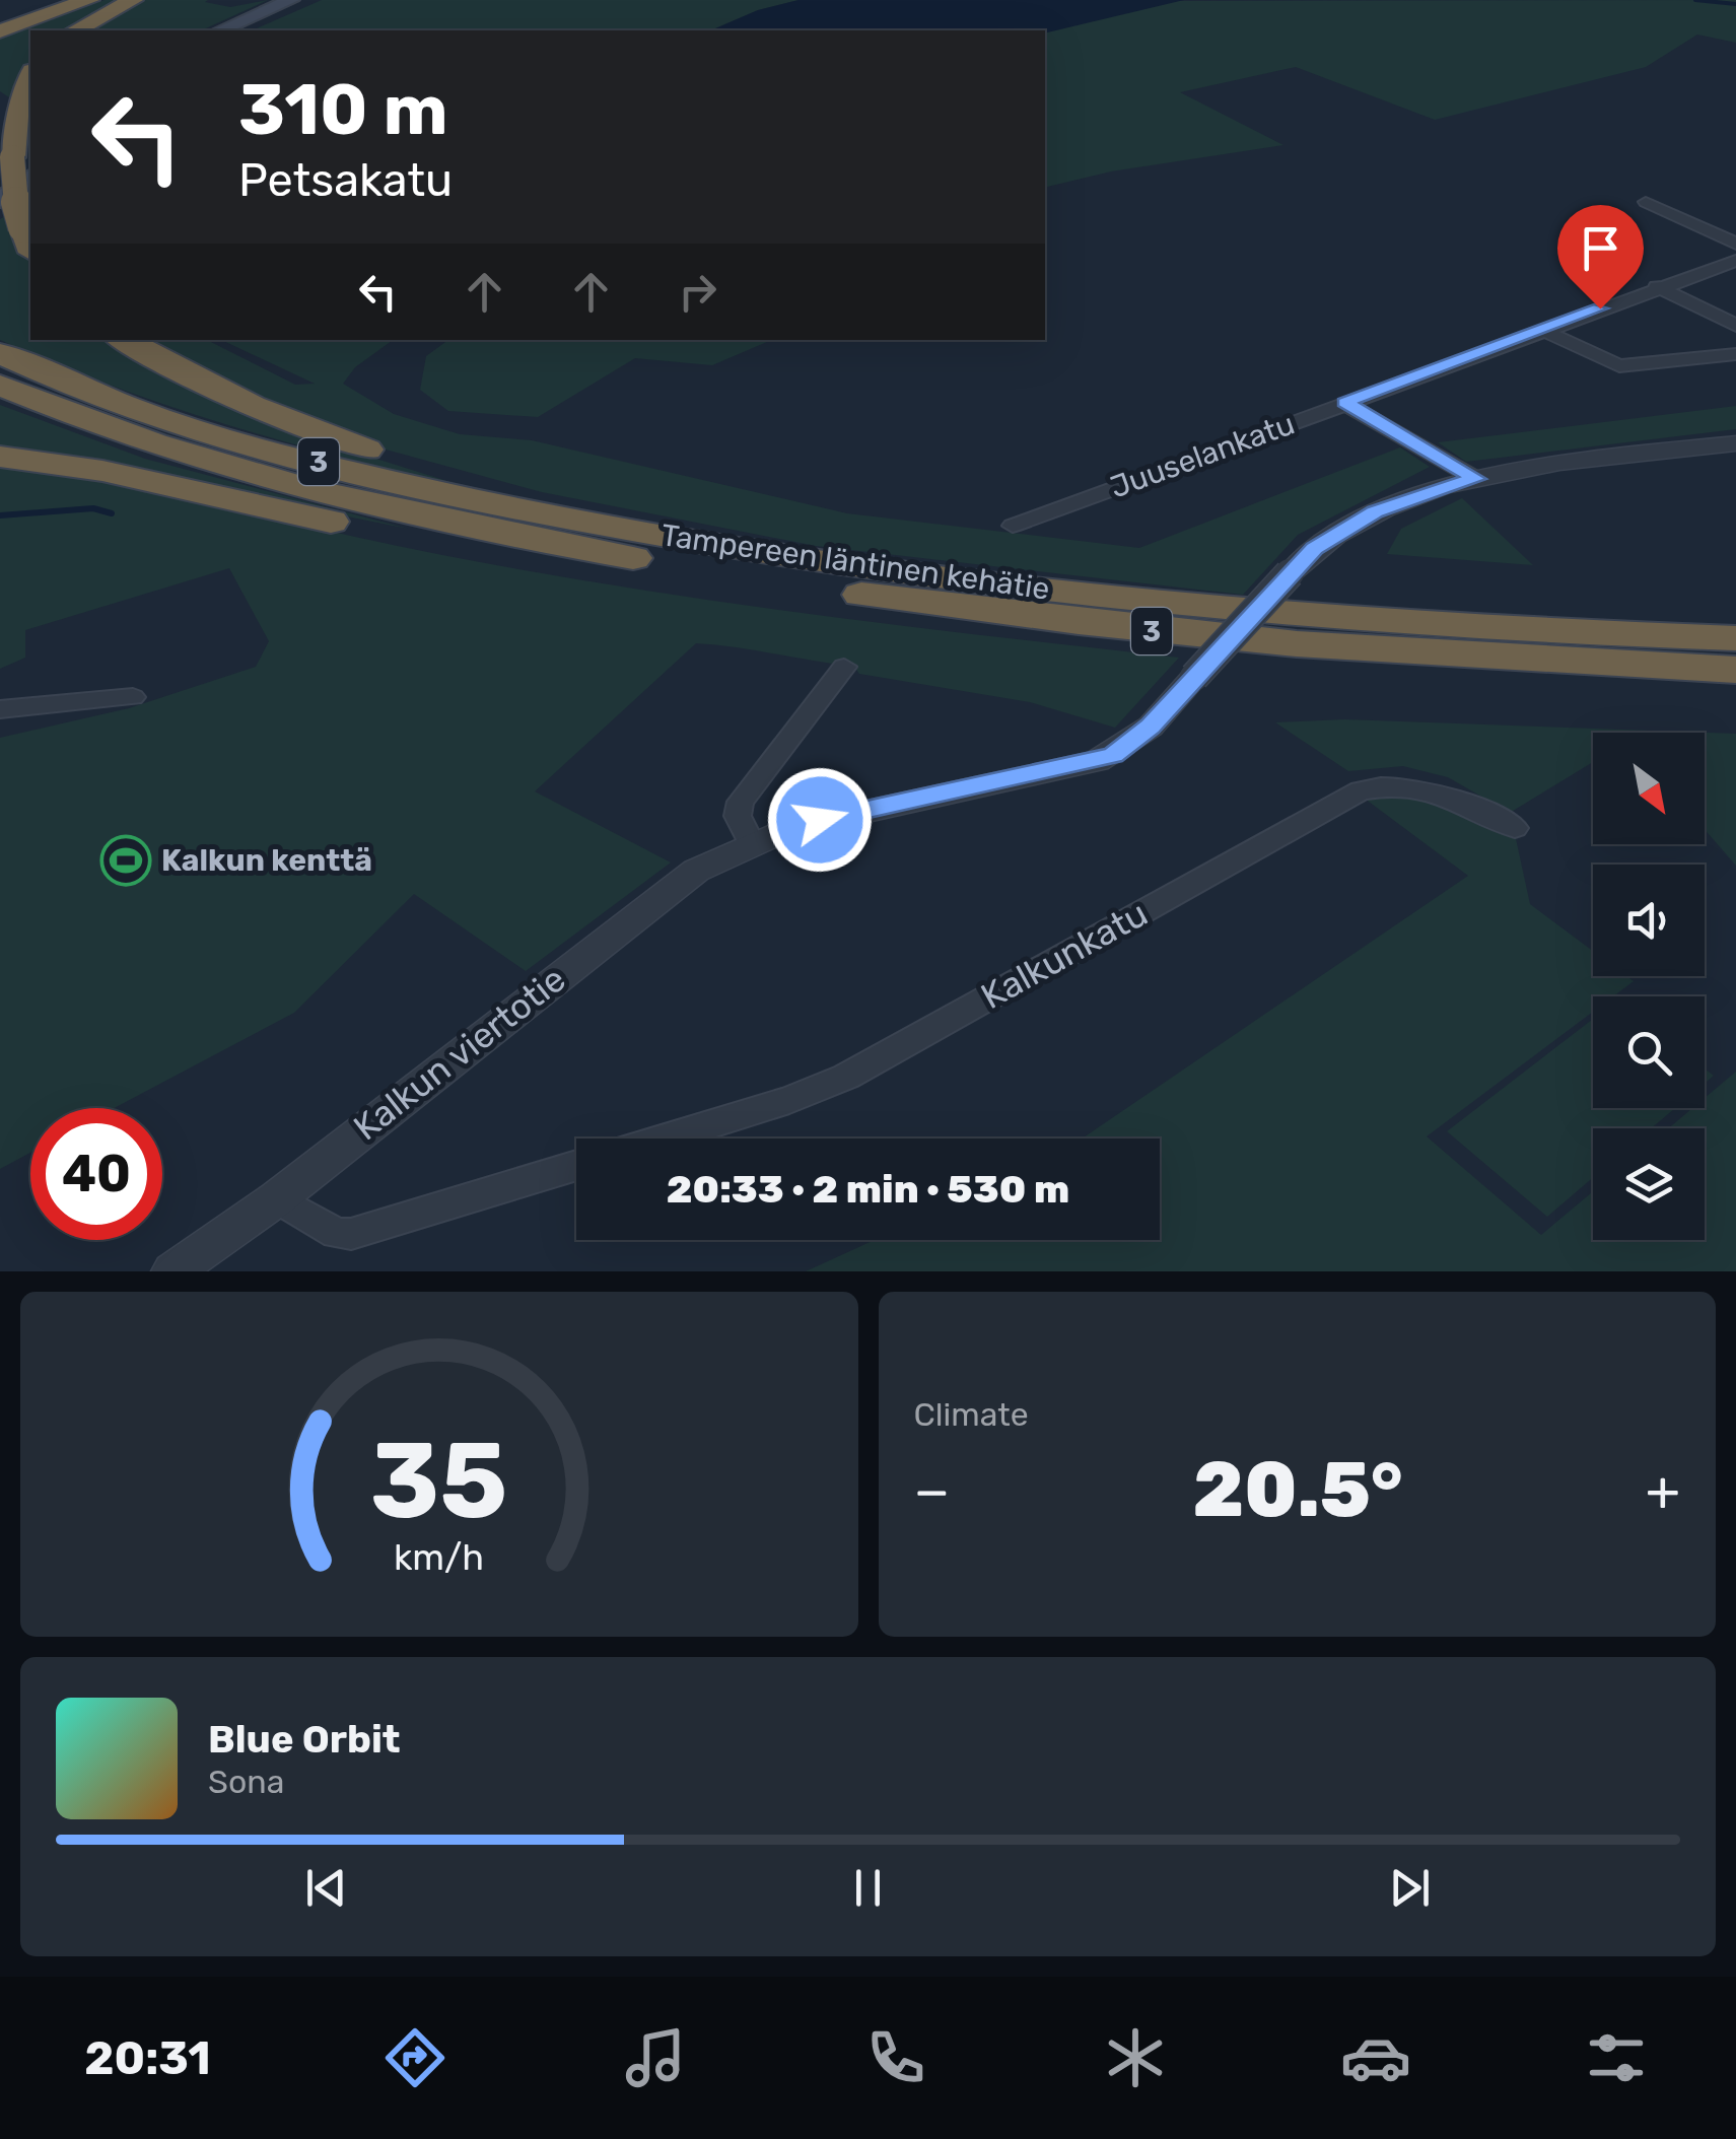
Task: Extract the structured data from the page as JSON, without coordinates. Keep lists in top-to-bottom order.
{
  "streets": {
    "highway": ["3", "Tampereen läntinen kehätie"],
    "street": ["Juuselankatu", "Kalkunkatu", "Kalkun viertotie"]
  },
  "places": {
    "sports": ["Kalkun kenttä"]
  },
  "north": "bottom right",
  "page": {
    "turn": ["310 m", "Petsakatu"],
    "limit": "40",
    "trip": "20:33 · 2 min · 530 m",
    "tile": "Climate",
    "heat": ["−", "20.5°", "+"],
    "song": ["Blue Orbit", "Sona"],
    "tabs": "20:31",
    "gauge": ["35", "km/h"]
  }
}
